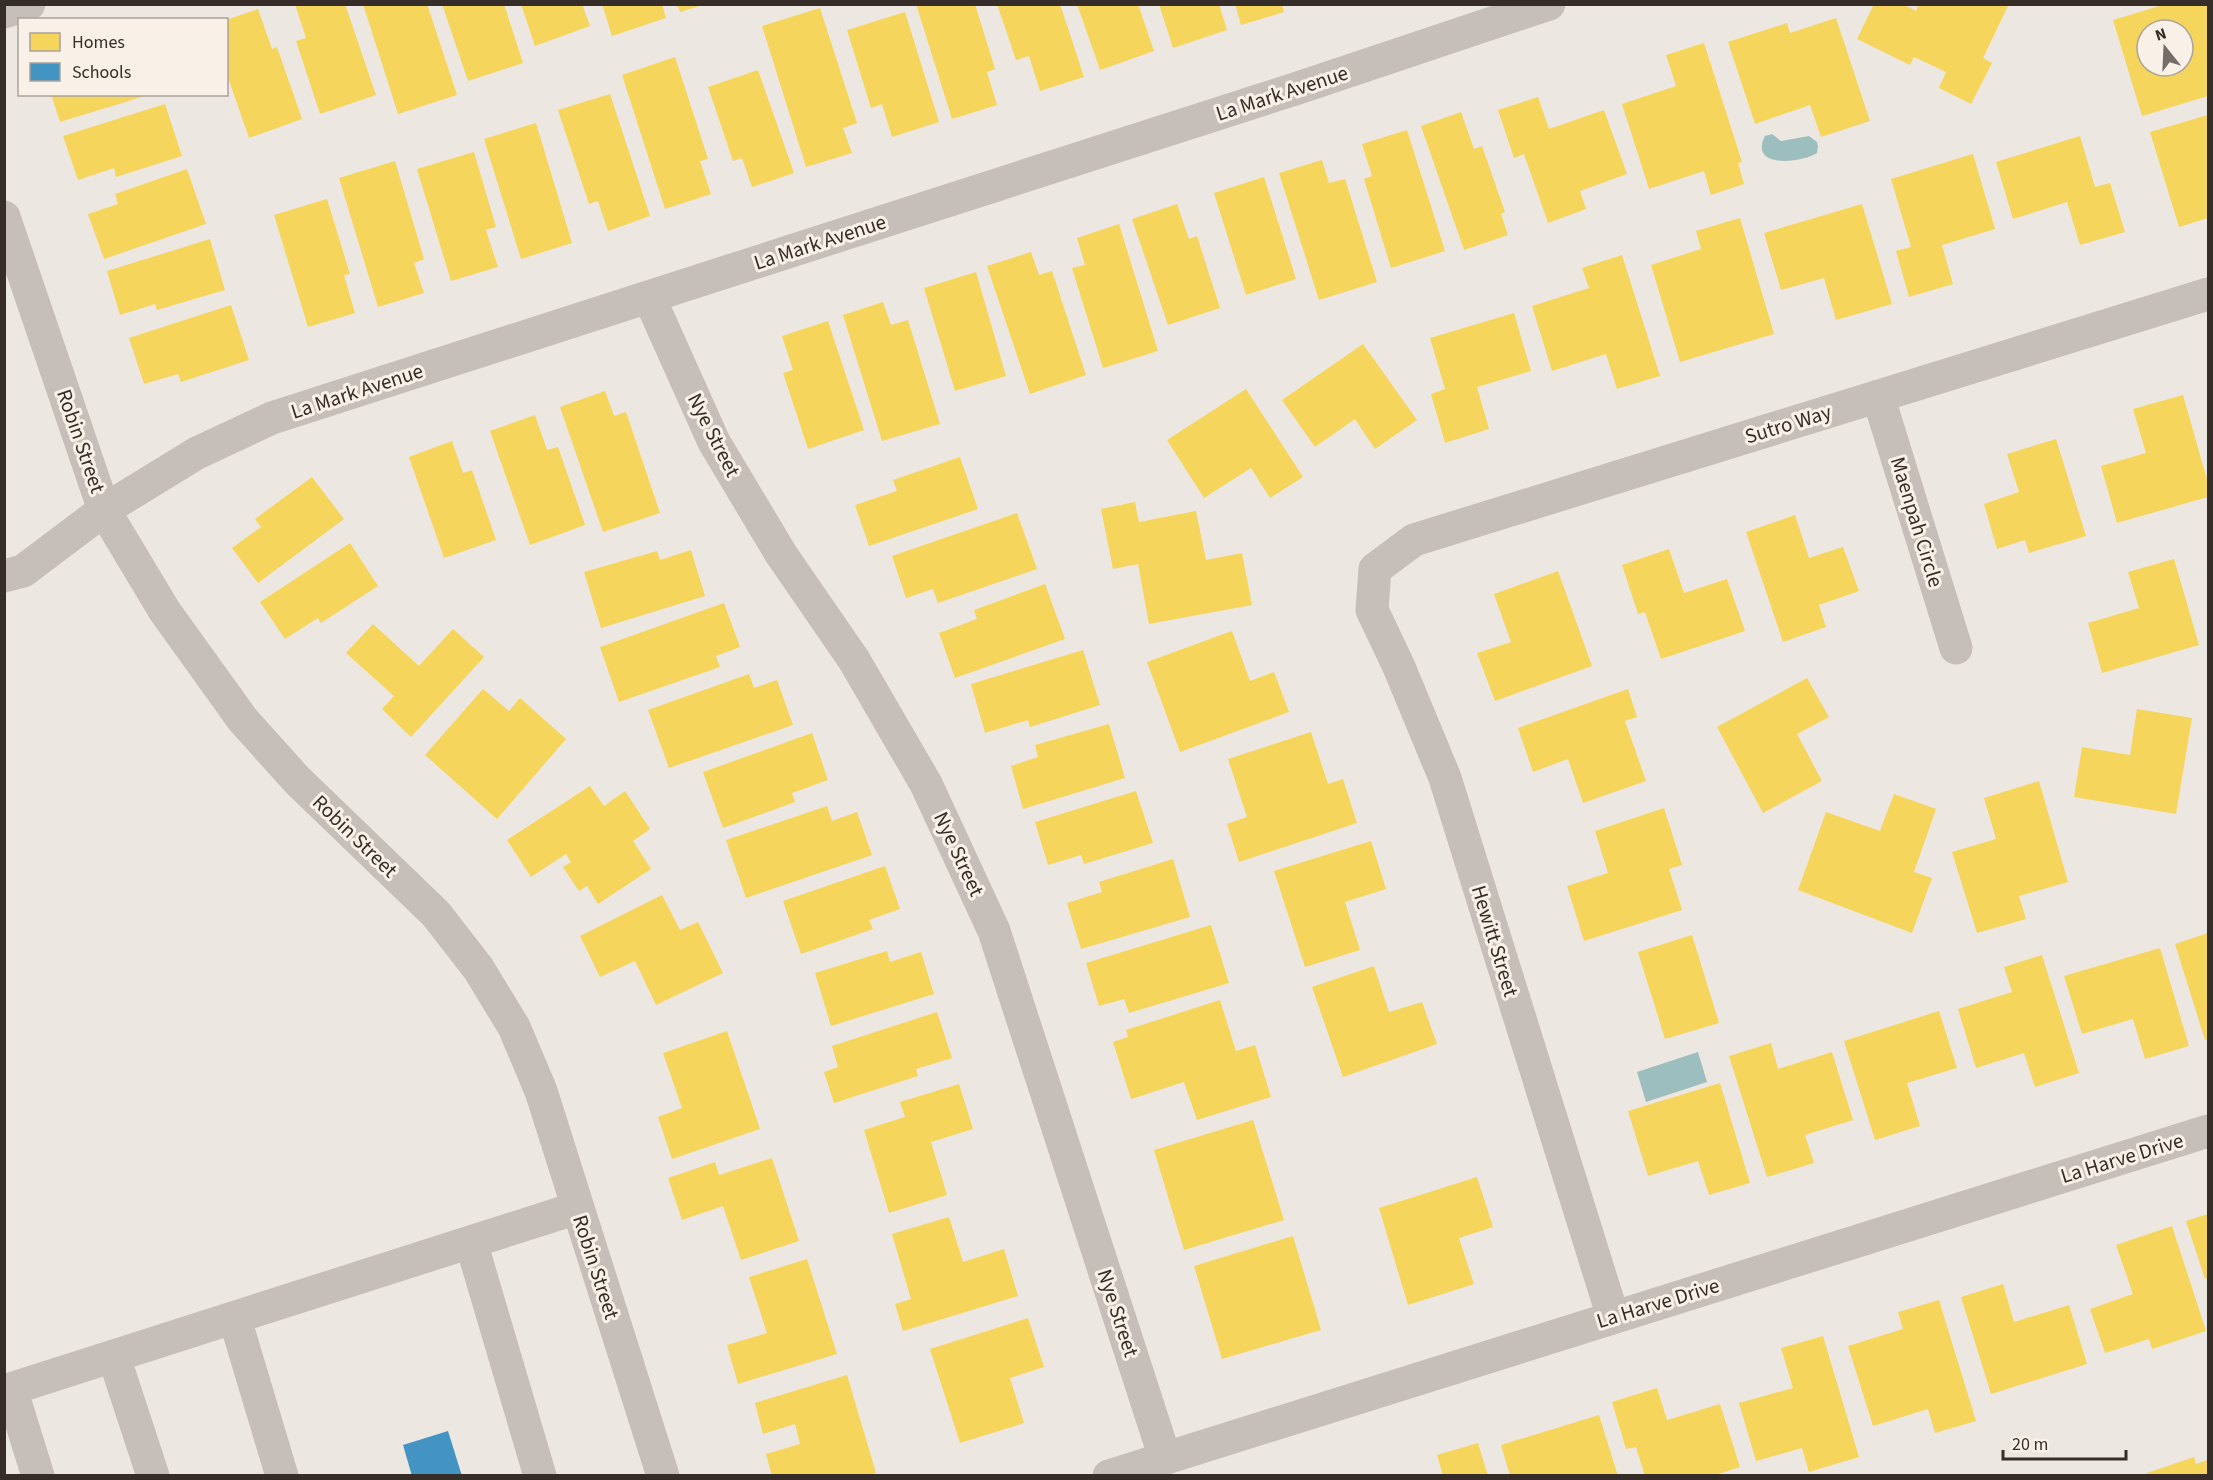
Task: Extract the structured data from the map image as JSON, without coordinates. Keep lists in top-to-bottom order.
{
  "streets": {
    "street": [
      "La Mark Avenue",
      "Sutro Way",
      "Nye Street",
      "Robin Street",
      "Maenpah Circle",
      "Hewitt Street",
      "La Harve Drive"
    ]
  },
  "crossings": [
    ["La Mark Avenue", "Nye Street"],
    ["La Mark Avenue", "Robin Street"],
    ["Sutro Way", "Maenpah Circle"],
    ["Sutro Way", "Hewitt Street"],
    ["Nye Street", "La Harve Drive"],
    ["Hewitt Street", "La Harve Drive"]
  ],
  "legend": ["Homes", "Schools"],
  "scale_bar": "20 m",
  "north": "top"
}
